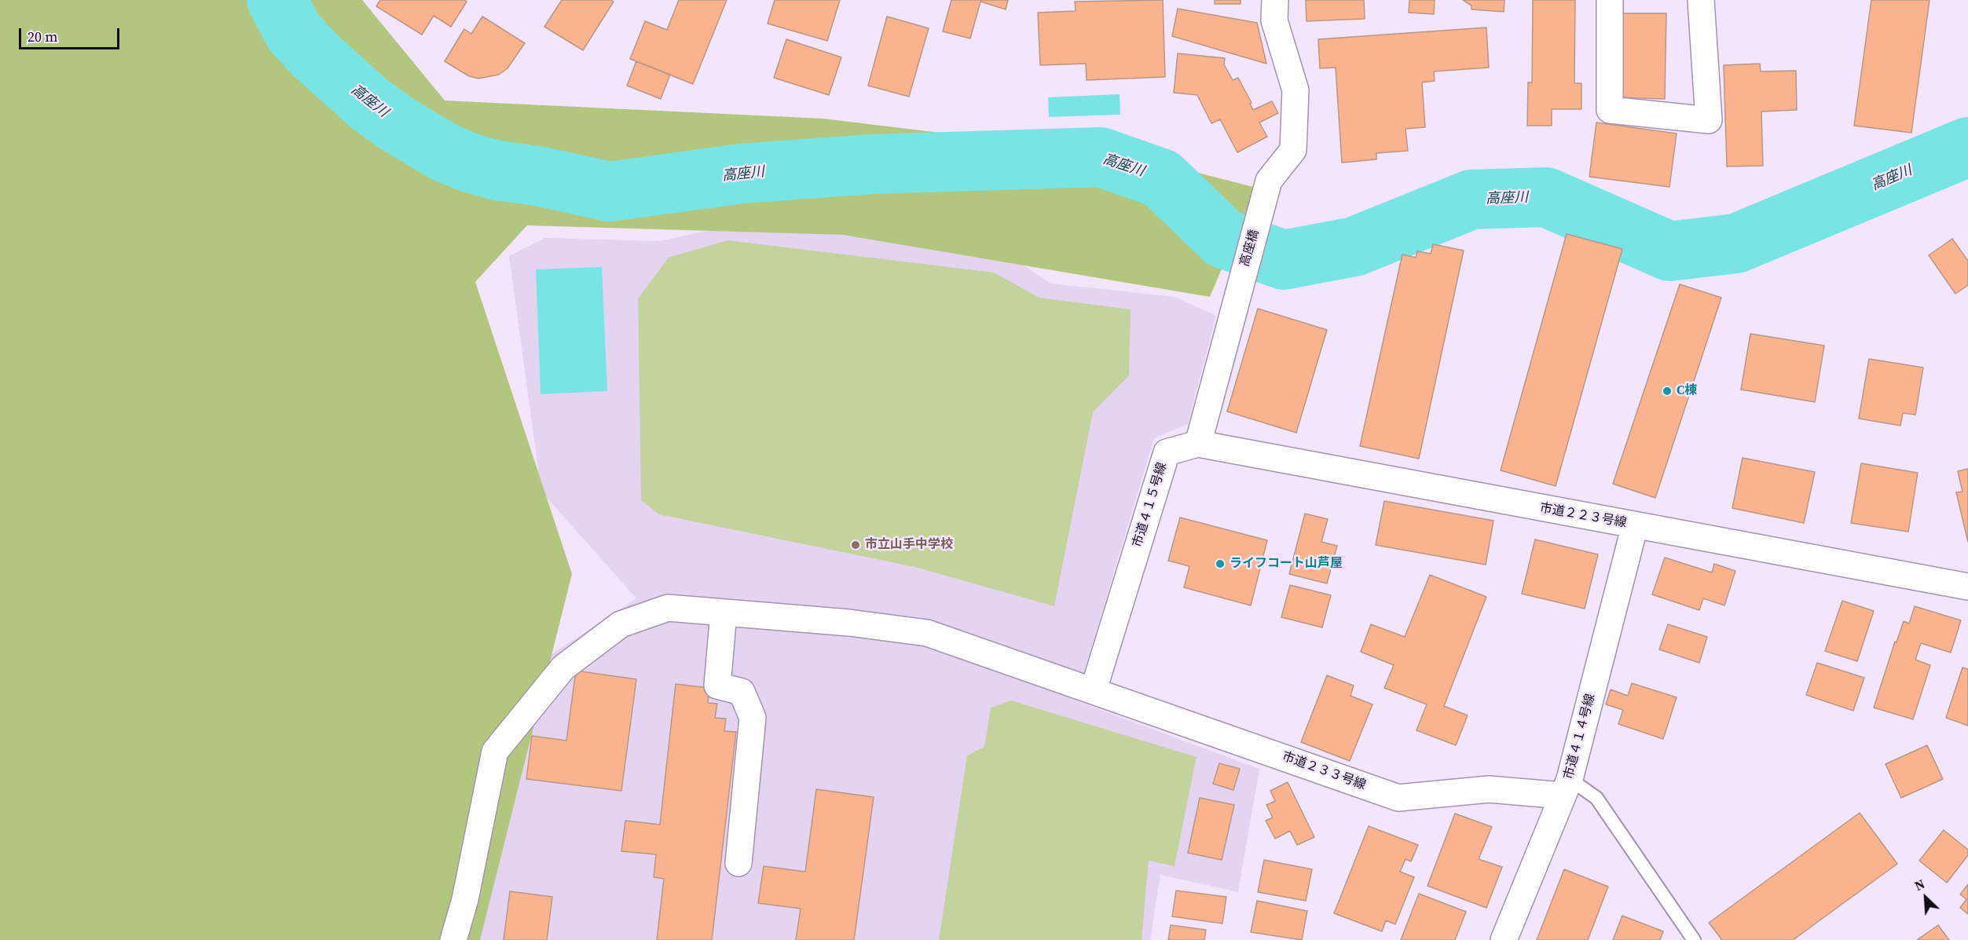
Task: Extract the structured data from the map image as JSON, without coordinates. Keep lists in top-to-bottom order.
{
  "streets": {
    "street": [
      "高座橋",
      "市道４１５号線",
      "市道２２３号線",
      "市道４１４号線",
      "市道２３３号線"
    ]
  },
  "crossings": [
    ["高座橋", "市道４１５号線"],
    ["高座橋", "市道２２３号線"],
    ["市道４１５号線", "市道２２３号線"],
    ["市道４１５号線", "市道２３３号線"],
    ["市道２２３号線", "市道４１４号線"],
    ["市道４１４号線", "市道２３３号線"]
  ],
  "water": ["高座川"],
  "places": ["C棟", "市立山手中学校", "ライフコート山芦屋"],
  "scale_bar": "20 m",
  "north": "top left"
}
